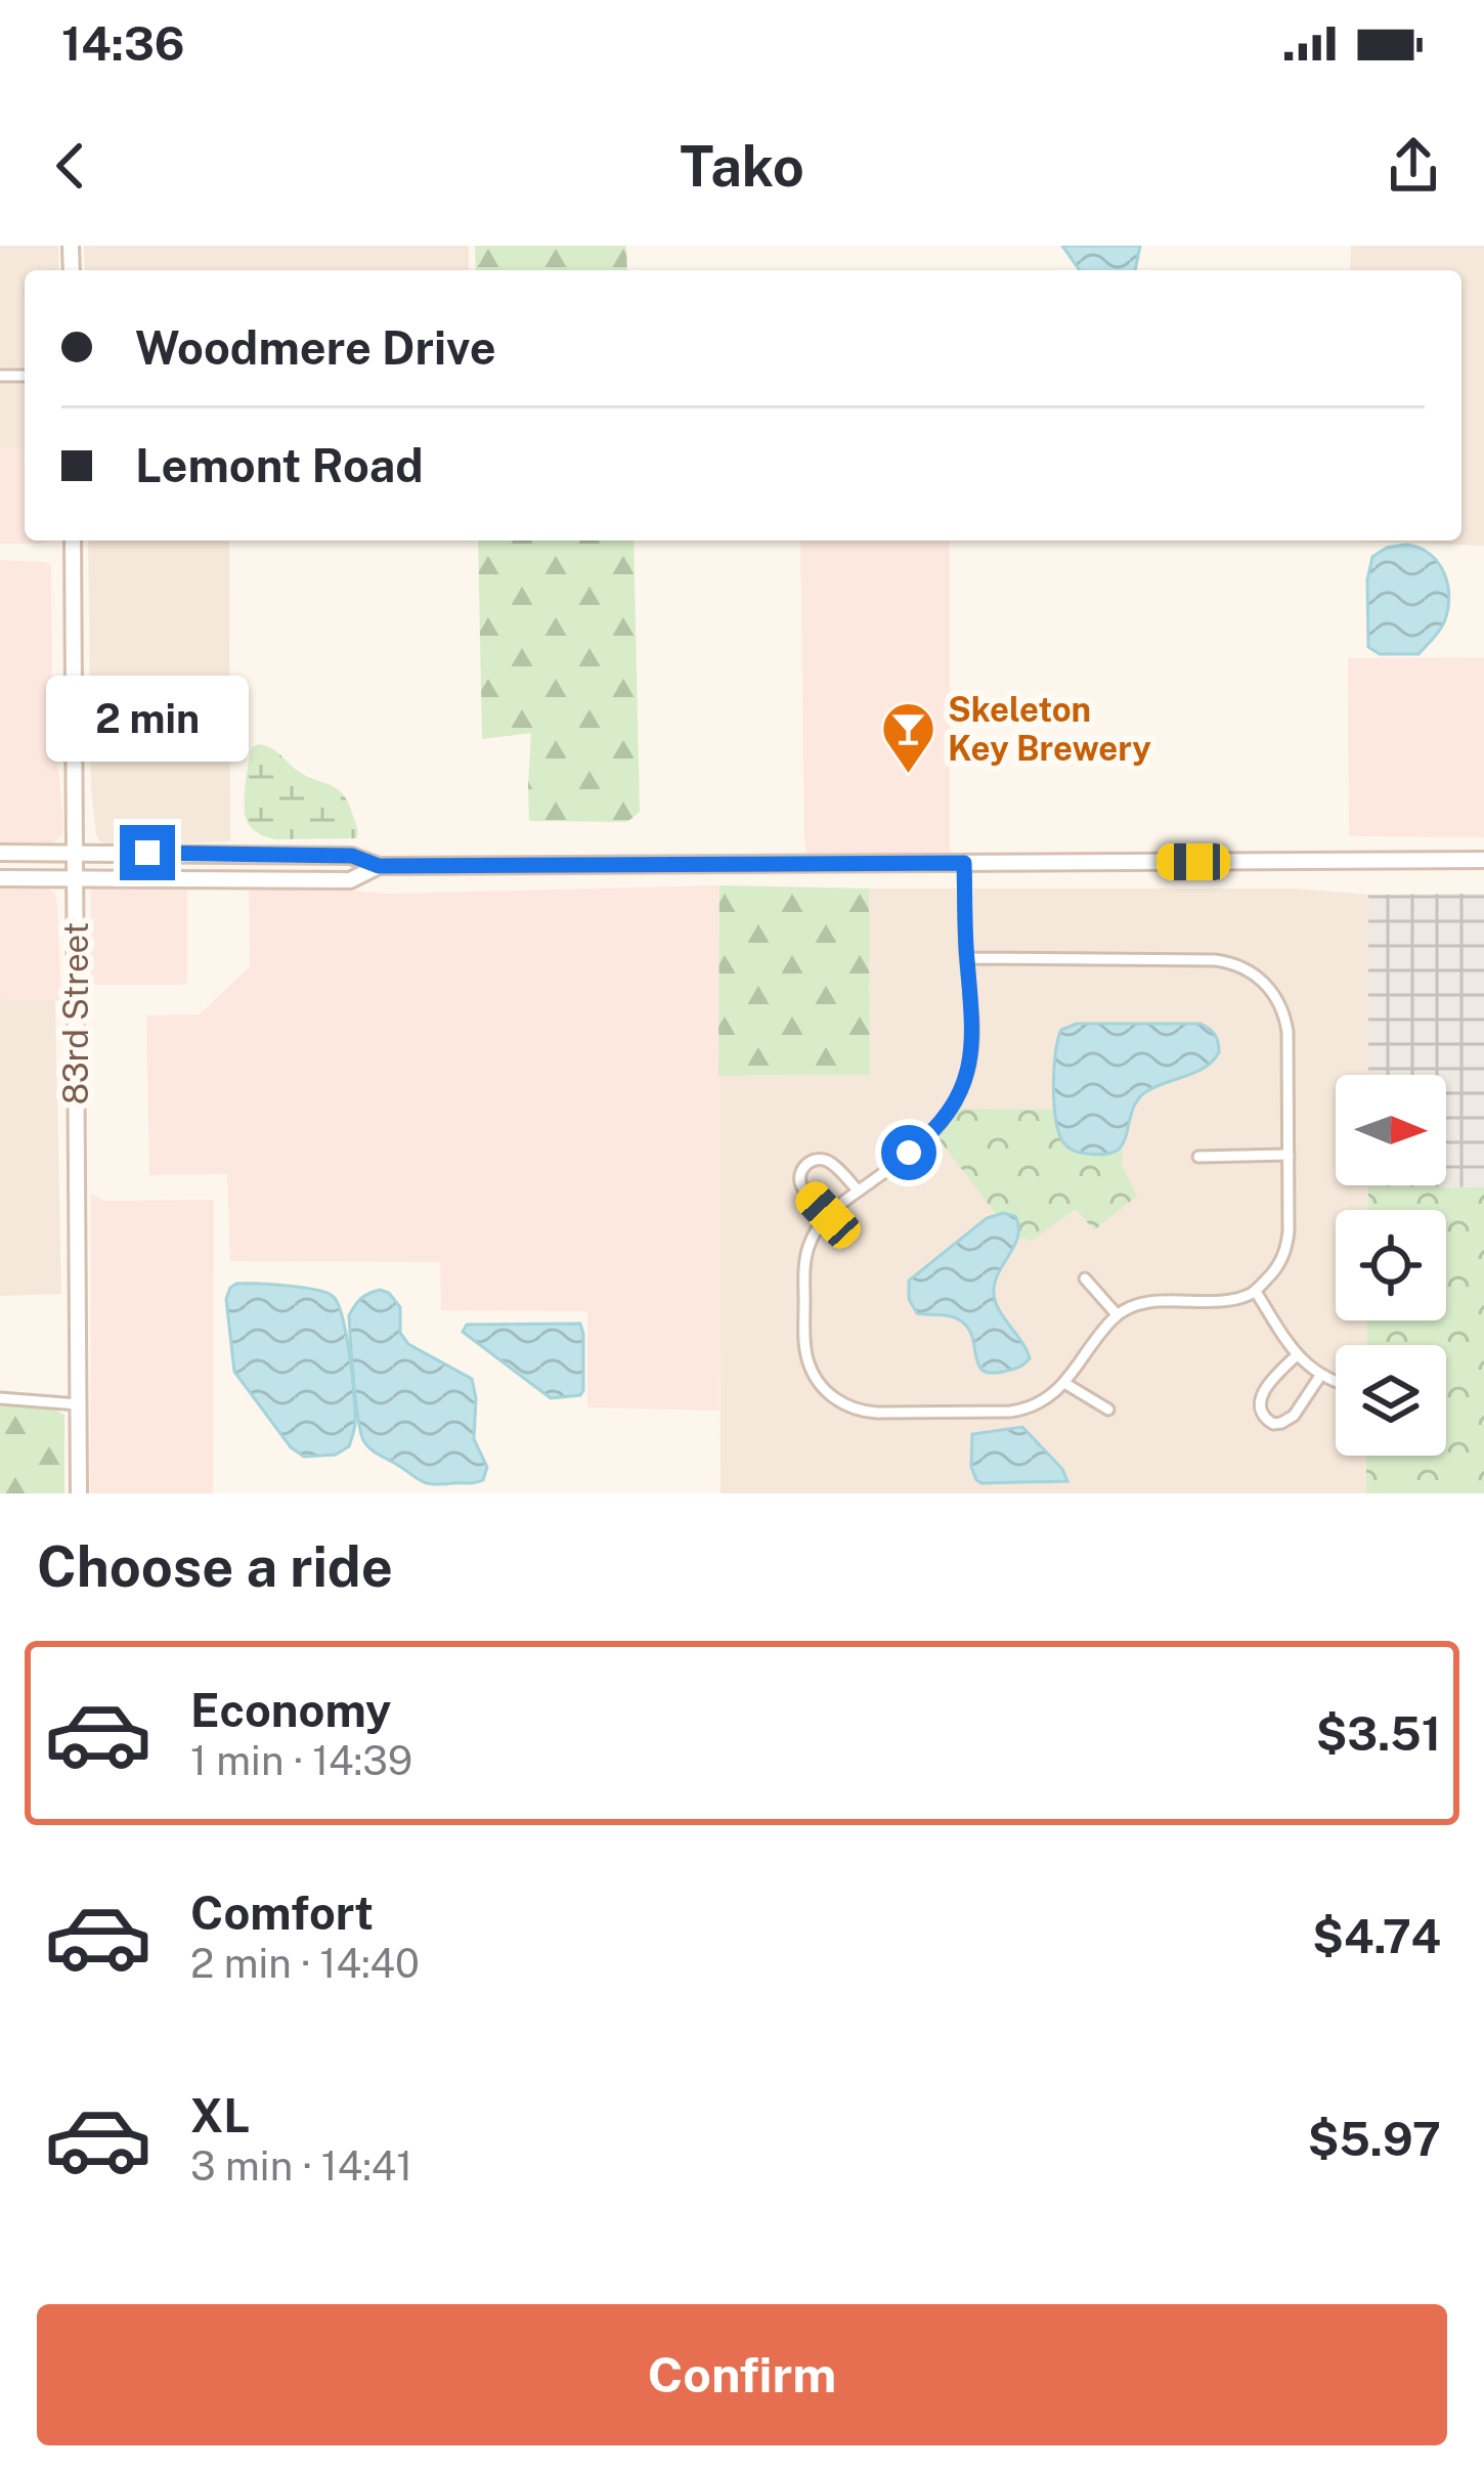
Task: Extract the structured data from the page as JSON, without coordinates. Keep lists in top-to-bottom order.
{
  "streets": {
    "main road": ["83rd Street"]
  },
  "places": {
    "bar": ["Skeleton Key Brewery"]
  },
  "north": "right",
  "page": {
    "status": "14:36",
    "header": "Tako",
    "banner": ["Woodmere Drive", "Lemont Road"],
    "bubble": "2 min",
    "heading": "Choose a ride",
    "list": [
      {
        "name": "Economy",
        "note": "1 min · 14:39",
        "value": "$3.51"
      },
      {
        "name": "Comfort",
        "note": "2 min · 14:40",
        "value": "$4.74"
      },
      {
        "name": "XL",
        "note": "3 min · 14:41",
        "value": "$5.97"
      }
    ],
    "buttons": "Confirm"
  }
}
